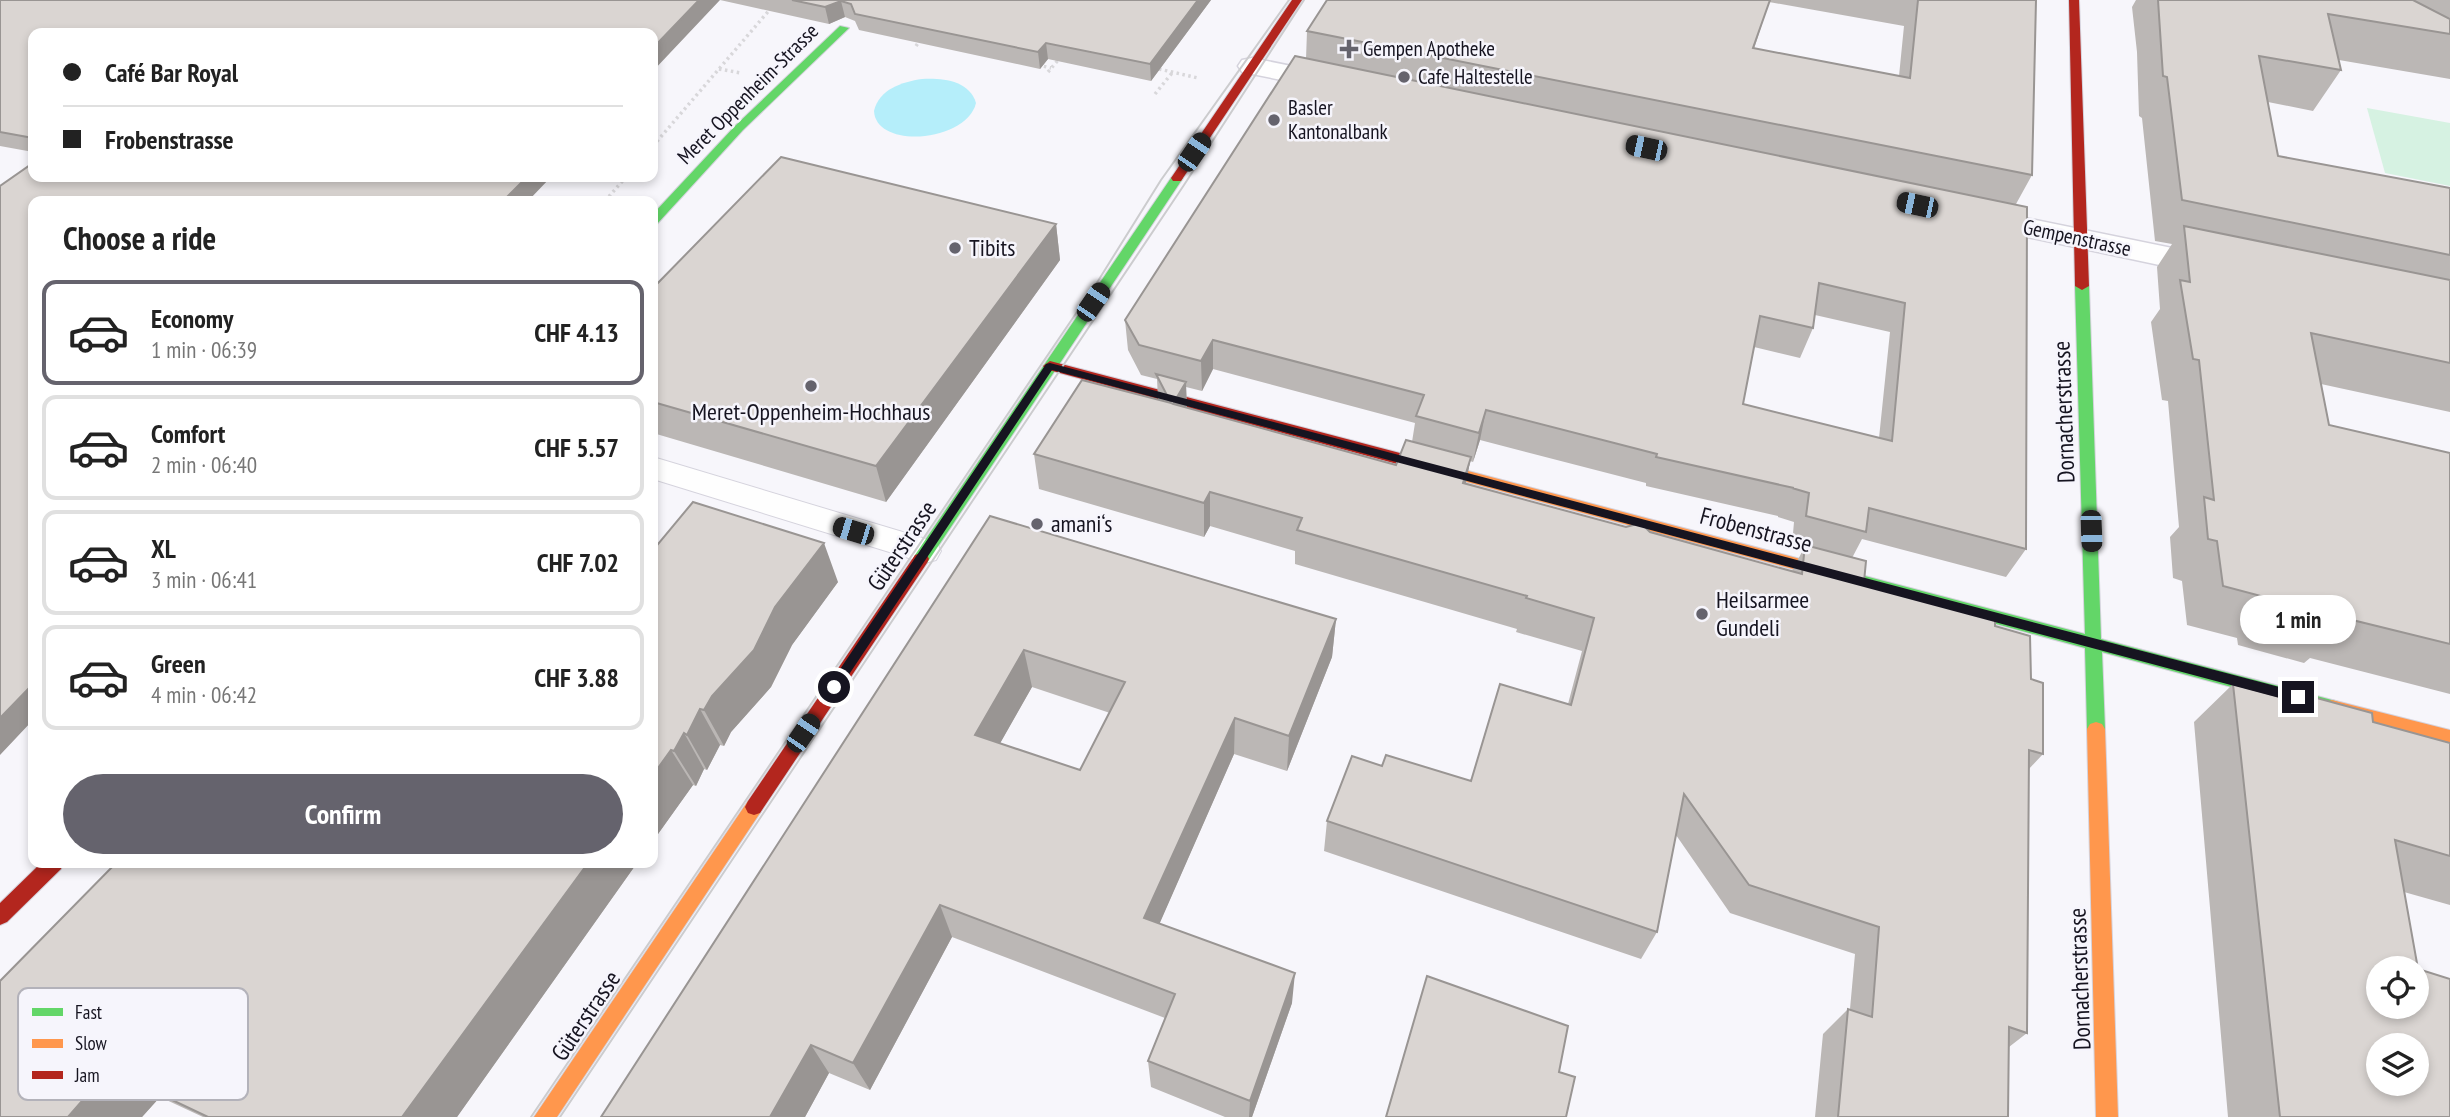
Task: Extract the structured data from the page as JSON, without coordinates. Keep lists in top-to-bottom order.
{
  "streets": {
    "street": [
      "Meret Oppenheim-Strasse",
      "Gempenstrasse",
      "Dornacherstrasse",
      "Frobenstrasse",
      "Güterstrasse"
    ]
  },
  "crossings": [
    ["Gempenstrasse", "Dornacherstrasse"],
    ["Dornacherstrasse", "Frobenstrasse"],
    ["Frobenstrasse", "Güterstrasse"]
  ],
  "places": {
    "health": ["Gempen Apotheke"],
    "other": [
      "Cafe Haltestelle",
      "Basler Kantonalbank",
      "Tibits",
      "Meret-Oppenheim-Hochhaus",
      "amani‘s",
      "Heilsarmee Gundeli"
    ]
  },
  "legend": ["Fast", "Slow", "Jam"],
  "page": {
    "banner": ["Café Bar Royal", "Frobenstrasse"],
    "heading": "Choose a ride",
    "list": [
      {
        "name": "Economy",
        "note": "1 min · 06:39",
        "value": "CHF 4.13"
      },
      {
        "name": "Comfort",
        "note": "2 min · 06:40",
        "value": "CHF 5.57"
      },
      {
        "name": "XL",
        "note": "3 min · 06:41",
        "value": "CHF 7.02"
      },
      {
        "name": "Green",
        "note": "4 min · 06:42",
        "value": "CHF 3.88"
      }
    ],
    "bubble": "1 min",
    "buttons": "Confirm"
  }
}
